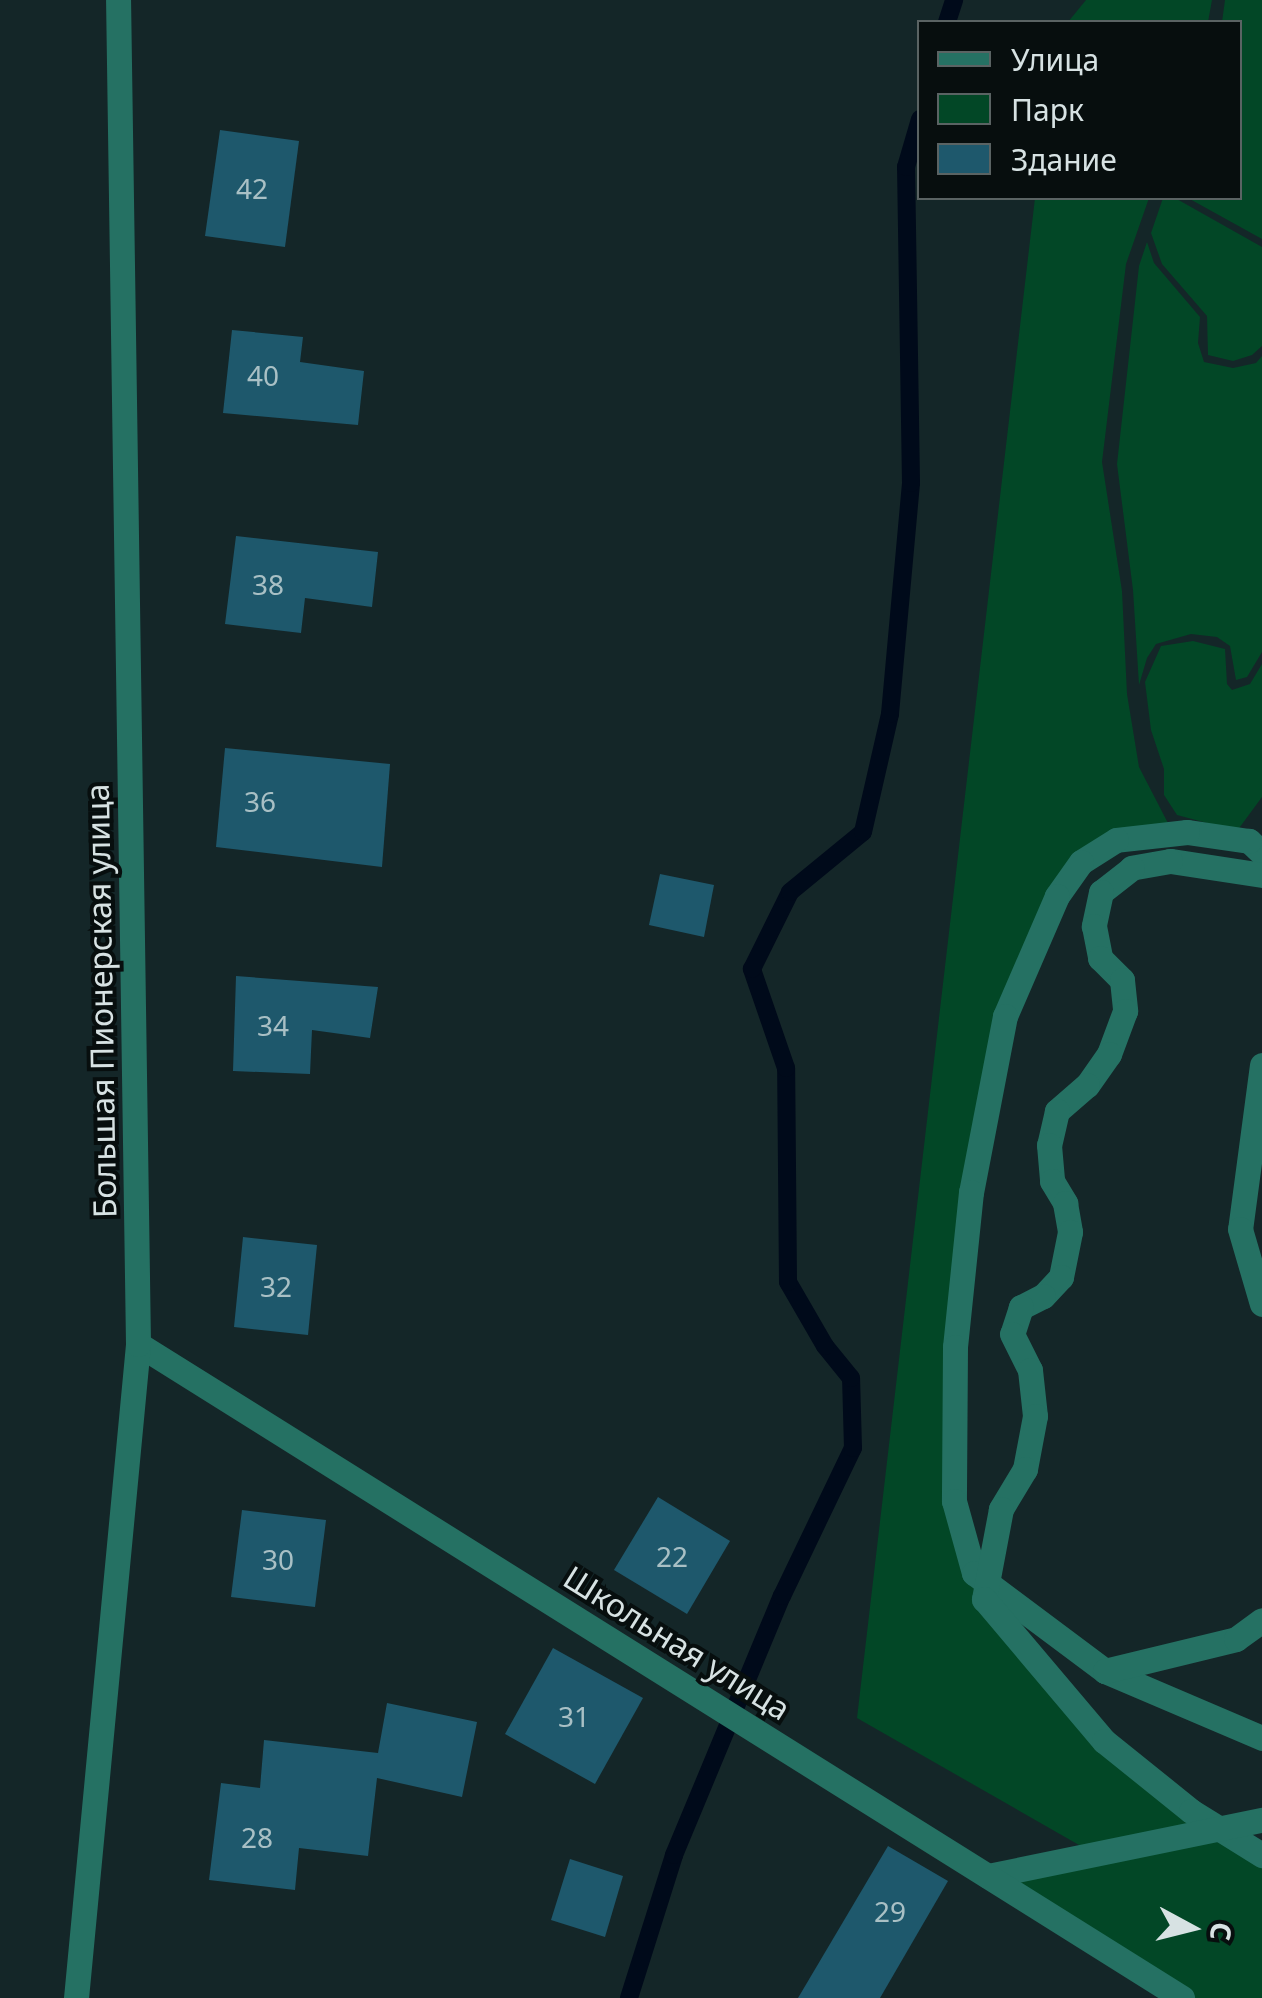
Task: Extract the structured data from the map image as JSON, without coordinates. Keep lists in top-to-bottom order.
{
  "streets": {
    "street": ["Большая Пионерская улица", "Школьная улица"]
  },
  "crossings": [
    ["Большая Пионерская улица", "Школьная улица"]
  ],
  "house_numbers": [
    "42",
    "40",
    "38",
    "36",
    "34",
    "32",
    "22",
    "30",
    "31",
    "28",
    "29"
  ],
  "legend": ["Улица", "Парк", "Здание"],
  "north": "right"
}
